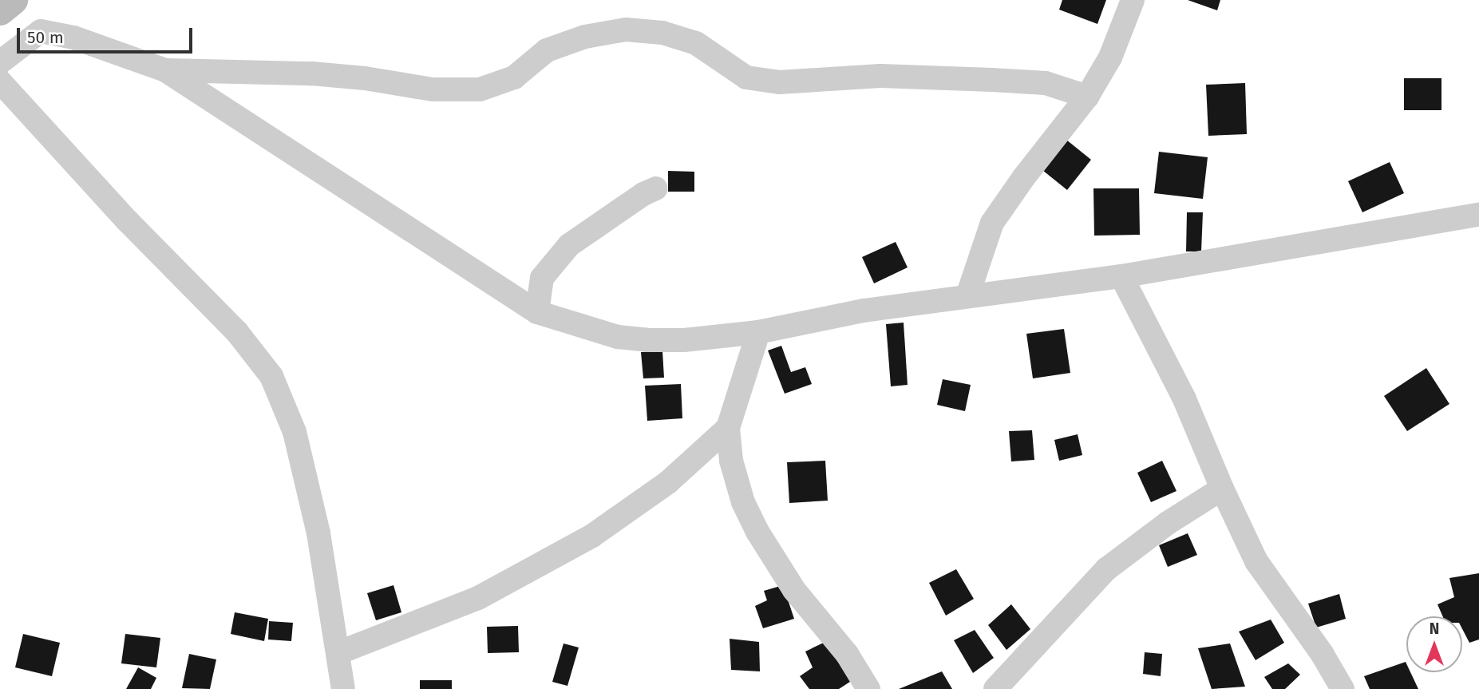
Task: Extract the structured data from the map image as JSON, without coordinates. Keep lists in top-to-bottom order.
{
  "scale_bar": "50 m",
  "north": "top"
}
